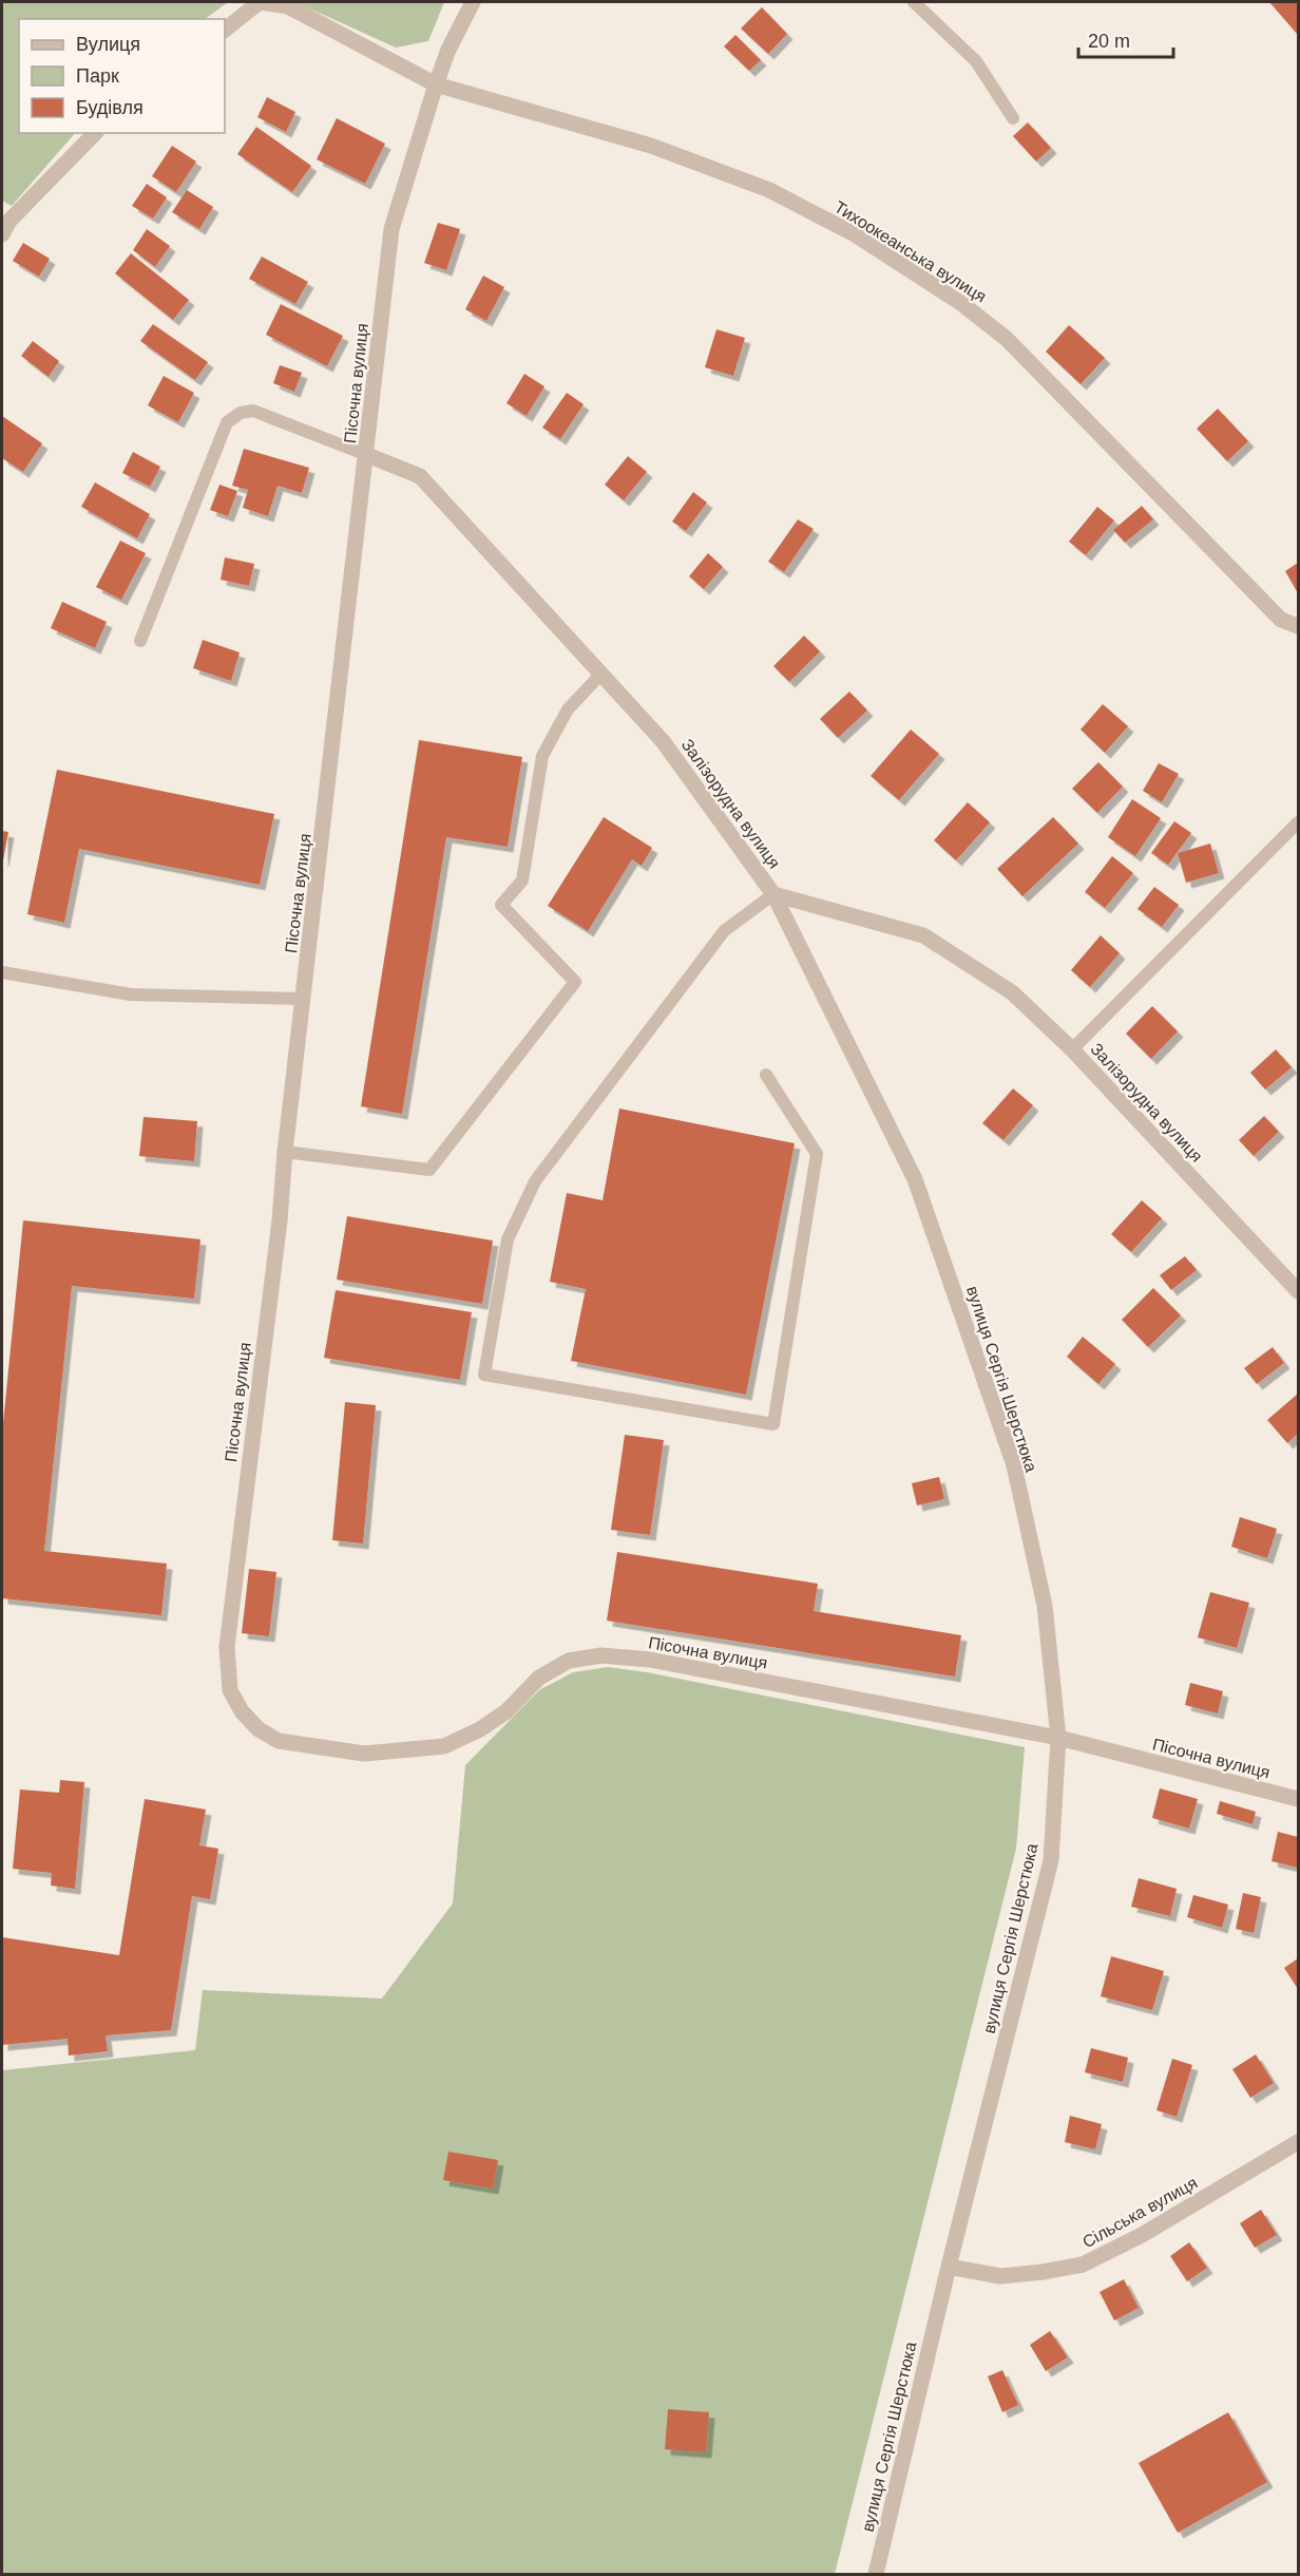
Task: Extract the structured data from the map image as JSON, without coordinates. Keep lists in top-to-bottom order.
{
  "streets": {
    "street": [
      "Тихоокеанська вулиця",
      "Пісочна вулиця",
      "Залізорудна вулиця",
      "вулиця Сергія Шерстюка",
      "Сільська вулиця"
    ]
  },
  "crossings": [
    ["Тихоокеанська вулиця", "Пісочна вулиця"],
    ["Пісочна вулиця", "Залізорудна вулиця"],
    ["Пісочна вулиця", "вулиця Сергія Шерстюка"],
    ["Залізорудна вулиця", "вулиця Сергія Шерстюка"],
    ["вулиця Сергія Шерстюка", "Сільська вулиця"]
  ],
  "legend": ["Вулиця", "Парк", "Будівля"],
  "scale_bar": "20 m"
}
